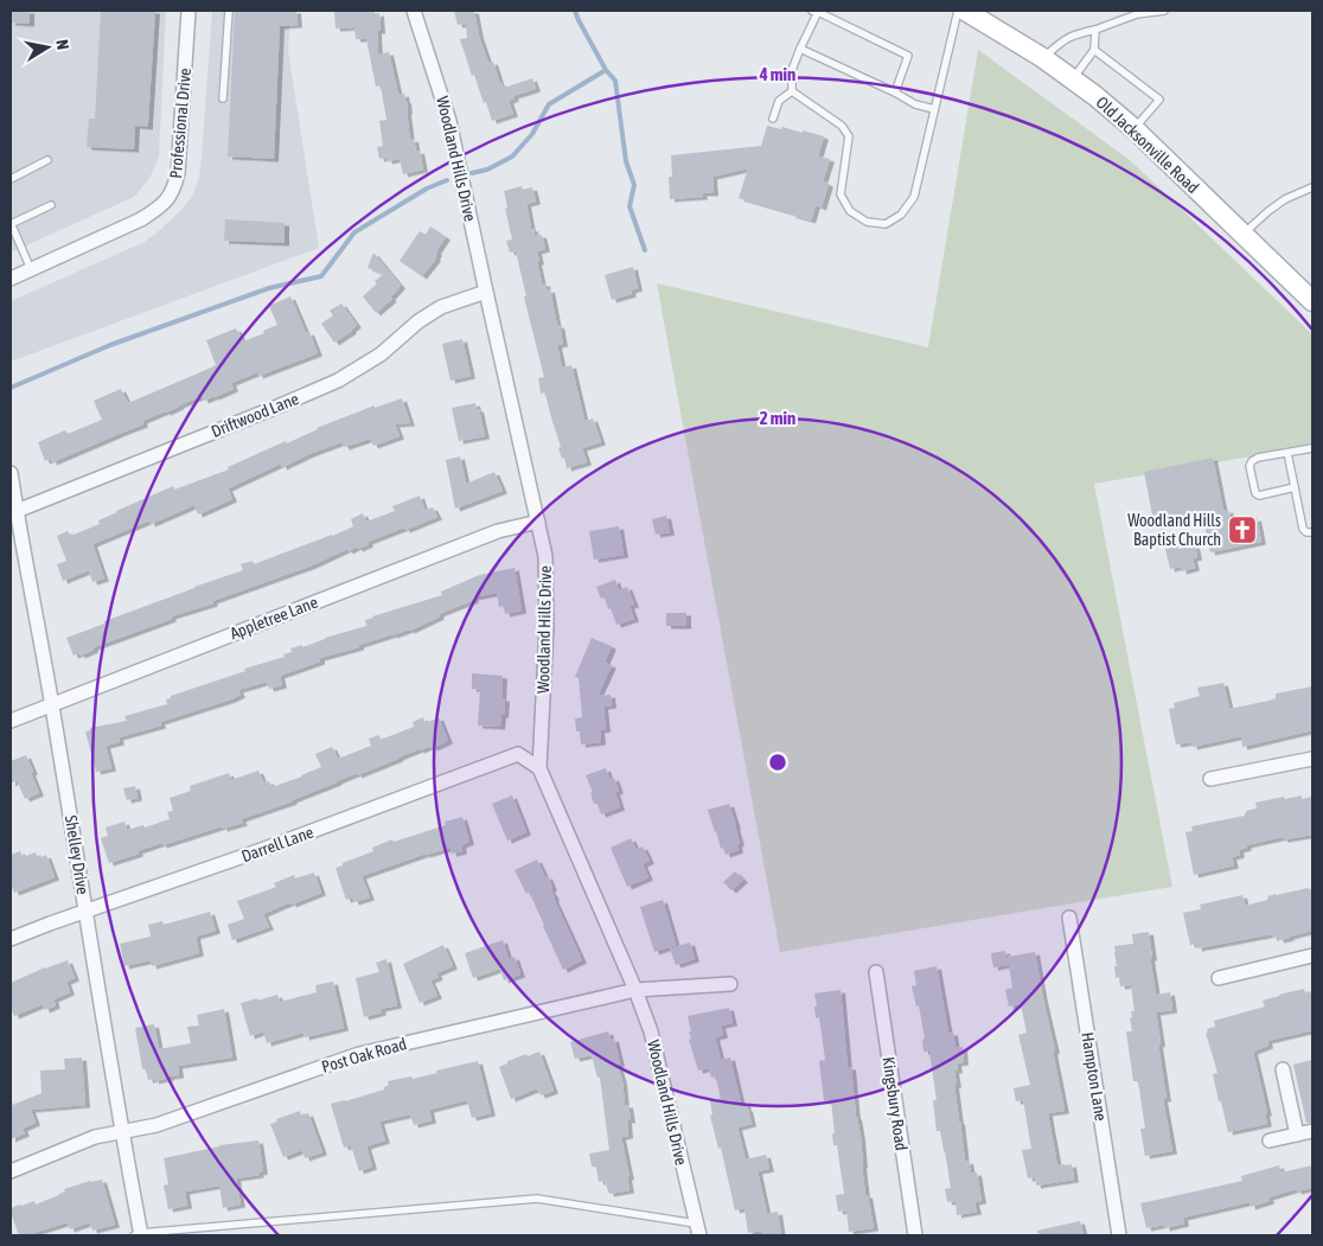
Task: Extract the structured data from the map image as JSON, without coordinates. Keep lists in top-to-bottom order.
{
  "streets": {
    "main road": ["Old Jacksonville Road"],
    "street": [
      "Professional Drive",
      "Woodland Hills Drive",
      "Driftwood Lane",
      "Appletree Lane",
      "Darrell Lane",
      "Shelley Drive",
      "Post Oak Road",
      "Hampton Lane",
      "Kingsbury Road"
    ]
  },
  "crossings": [
    ["Woodland Hills Drive", "Driftwood Lane"],
    ["Woodland Hills Drive", "Appletree Lane"],
    ["Woodland Hills Drive", "Darrell Lane"],
    ["Woodland Hills Drive", "Post Oak Road"],
    ["Driftwood Lane", "Shelley Drive"],
    ["Appletree Lane", "Shelley Drive"],
    ["Darrell Lane", "Shelley Drive"],
    ["Shelley Drive", "Post Oak Road"]
  ],
  "places": {
    "church": ["Woodland Hills Baptist Church"]
  },
  "north": "right",
  "rings": ["4 min", "2 min"]
}
